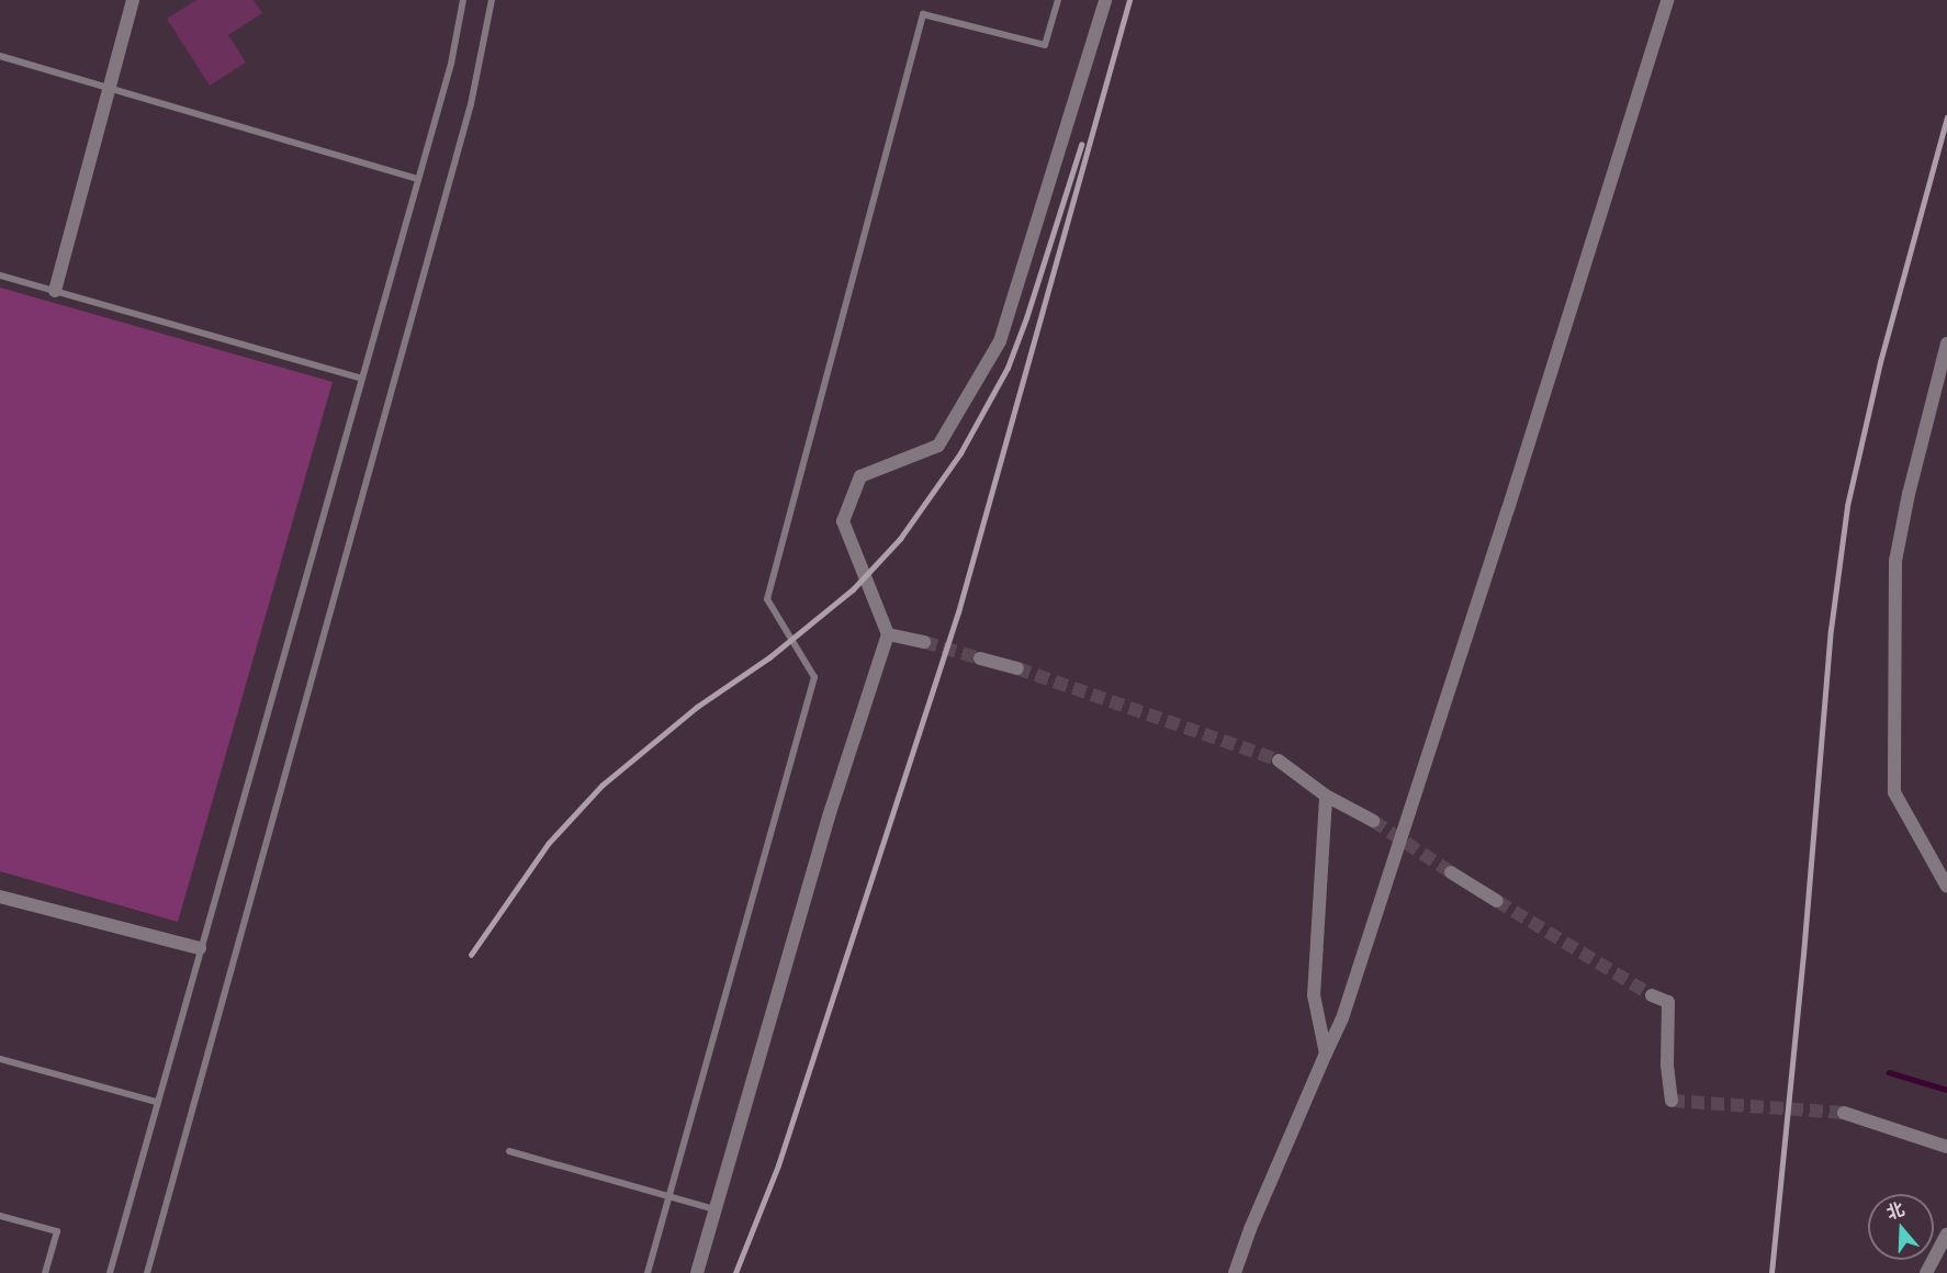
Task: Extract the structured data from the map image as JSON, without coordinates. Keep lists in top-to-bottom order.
{
  "north": "top"
}
